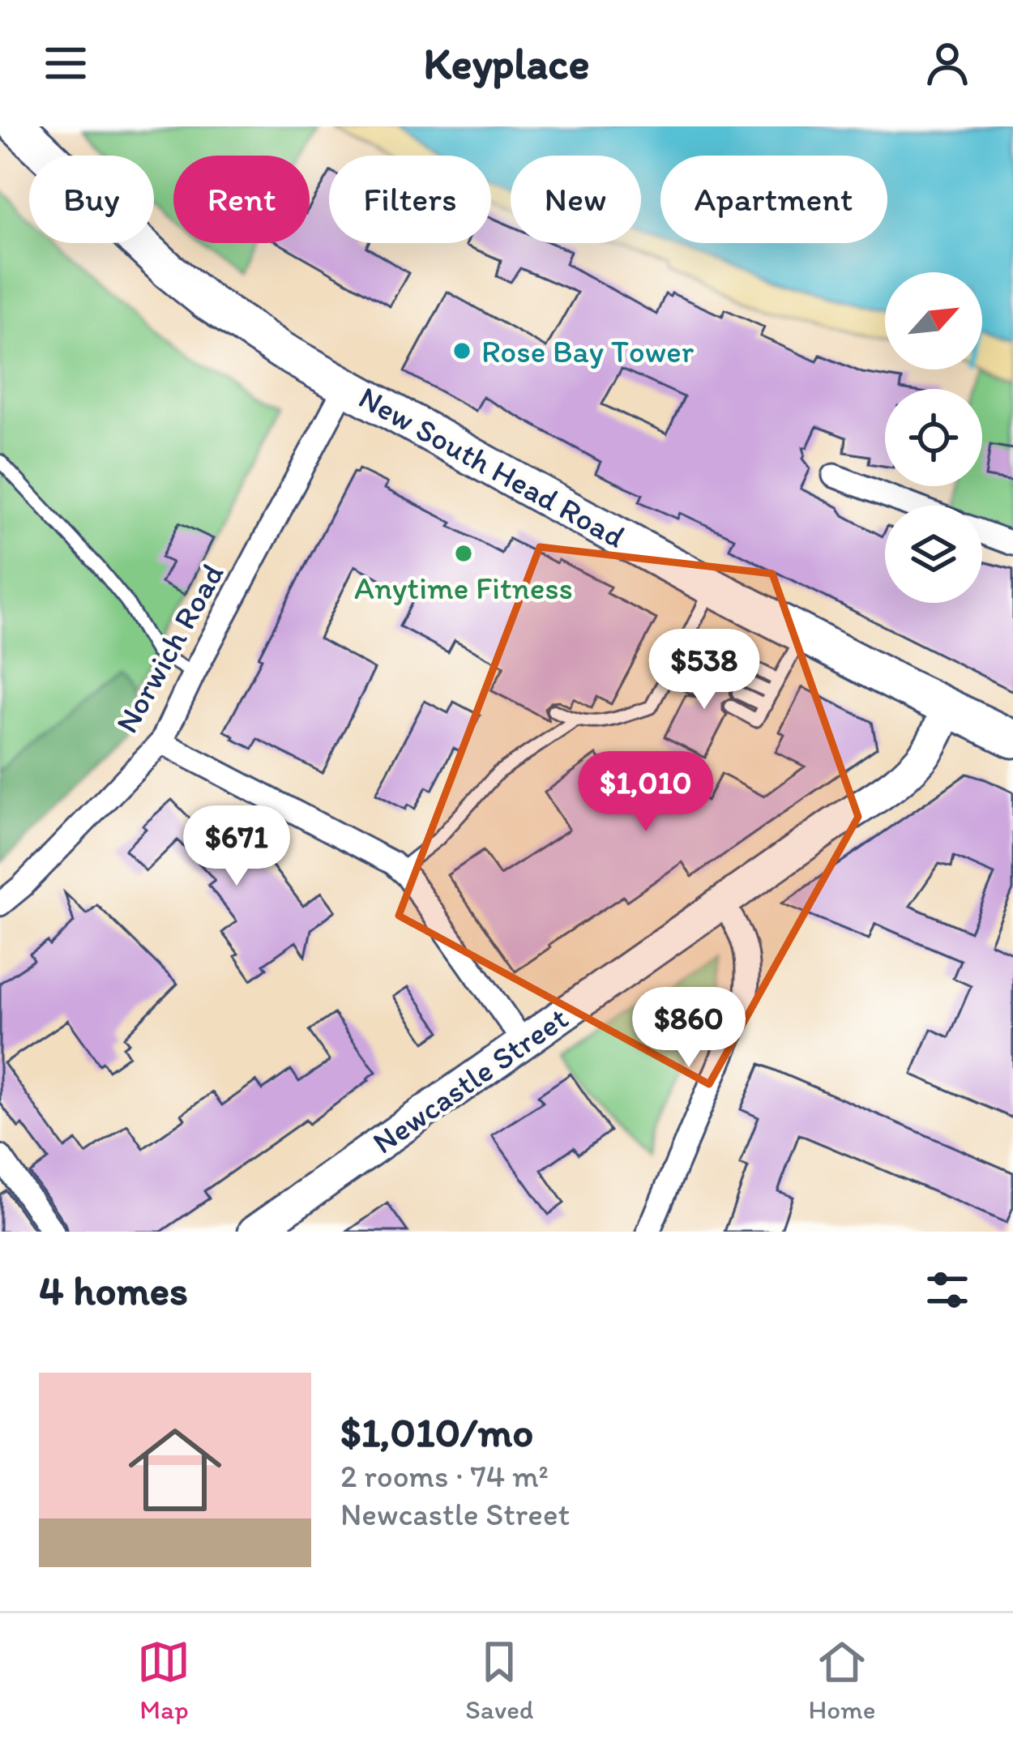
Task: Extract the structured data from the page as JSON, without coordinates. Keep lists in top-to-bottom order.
{
  "streets": {
    "main road": ["New South Head Road"],
    "street": ["Norwich Road", "Newcastle Street"]
  },
  "crossings": [
    ["New South Head Road", "Norwich Road"],
    ["New South Head Road", "Newcastle Street"]
  ],
  "places": ["Rose Bay Tower", "Anytime Fitness"],
  "north": "top right",
  "page": {
    "header": "Keyplace",
    "chip": [
      "Buy",
      "Rent",
      "Filters",
      "New",
      "Apartment"
    ],
    "price": [
      "$538",
      "$1,010",
      "$671",
      "$860"
    ],
    "heading": "4 homes",
    "list": [
      {
        "name": "$1,010/mo",
        "note": "2 rooms · 74 m² · Newcastle Street"
      }
    ],
    "tabs": ["Map", "Saved", "Home"]
  }
}
